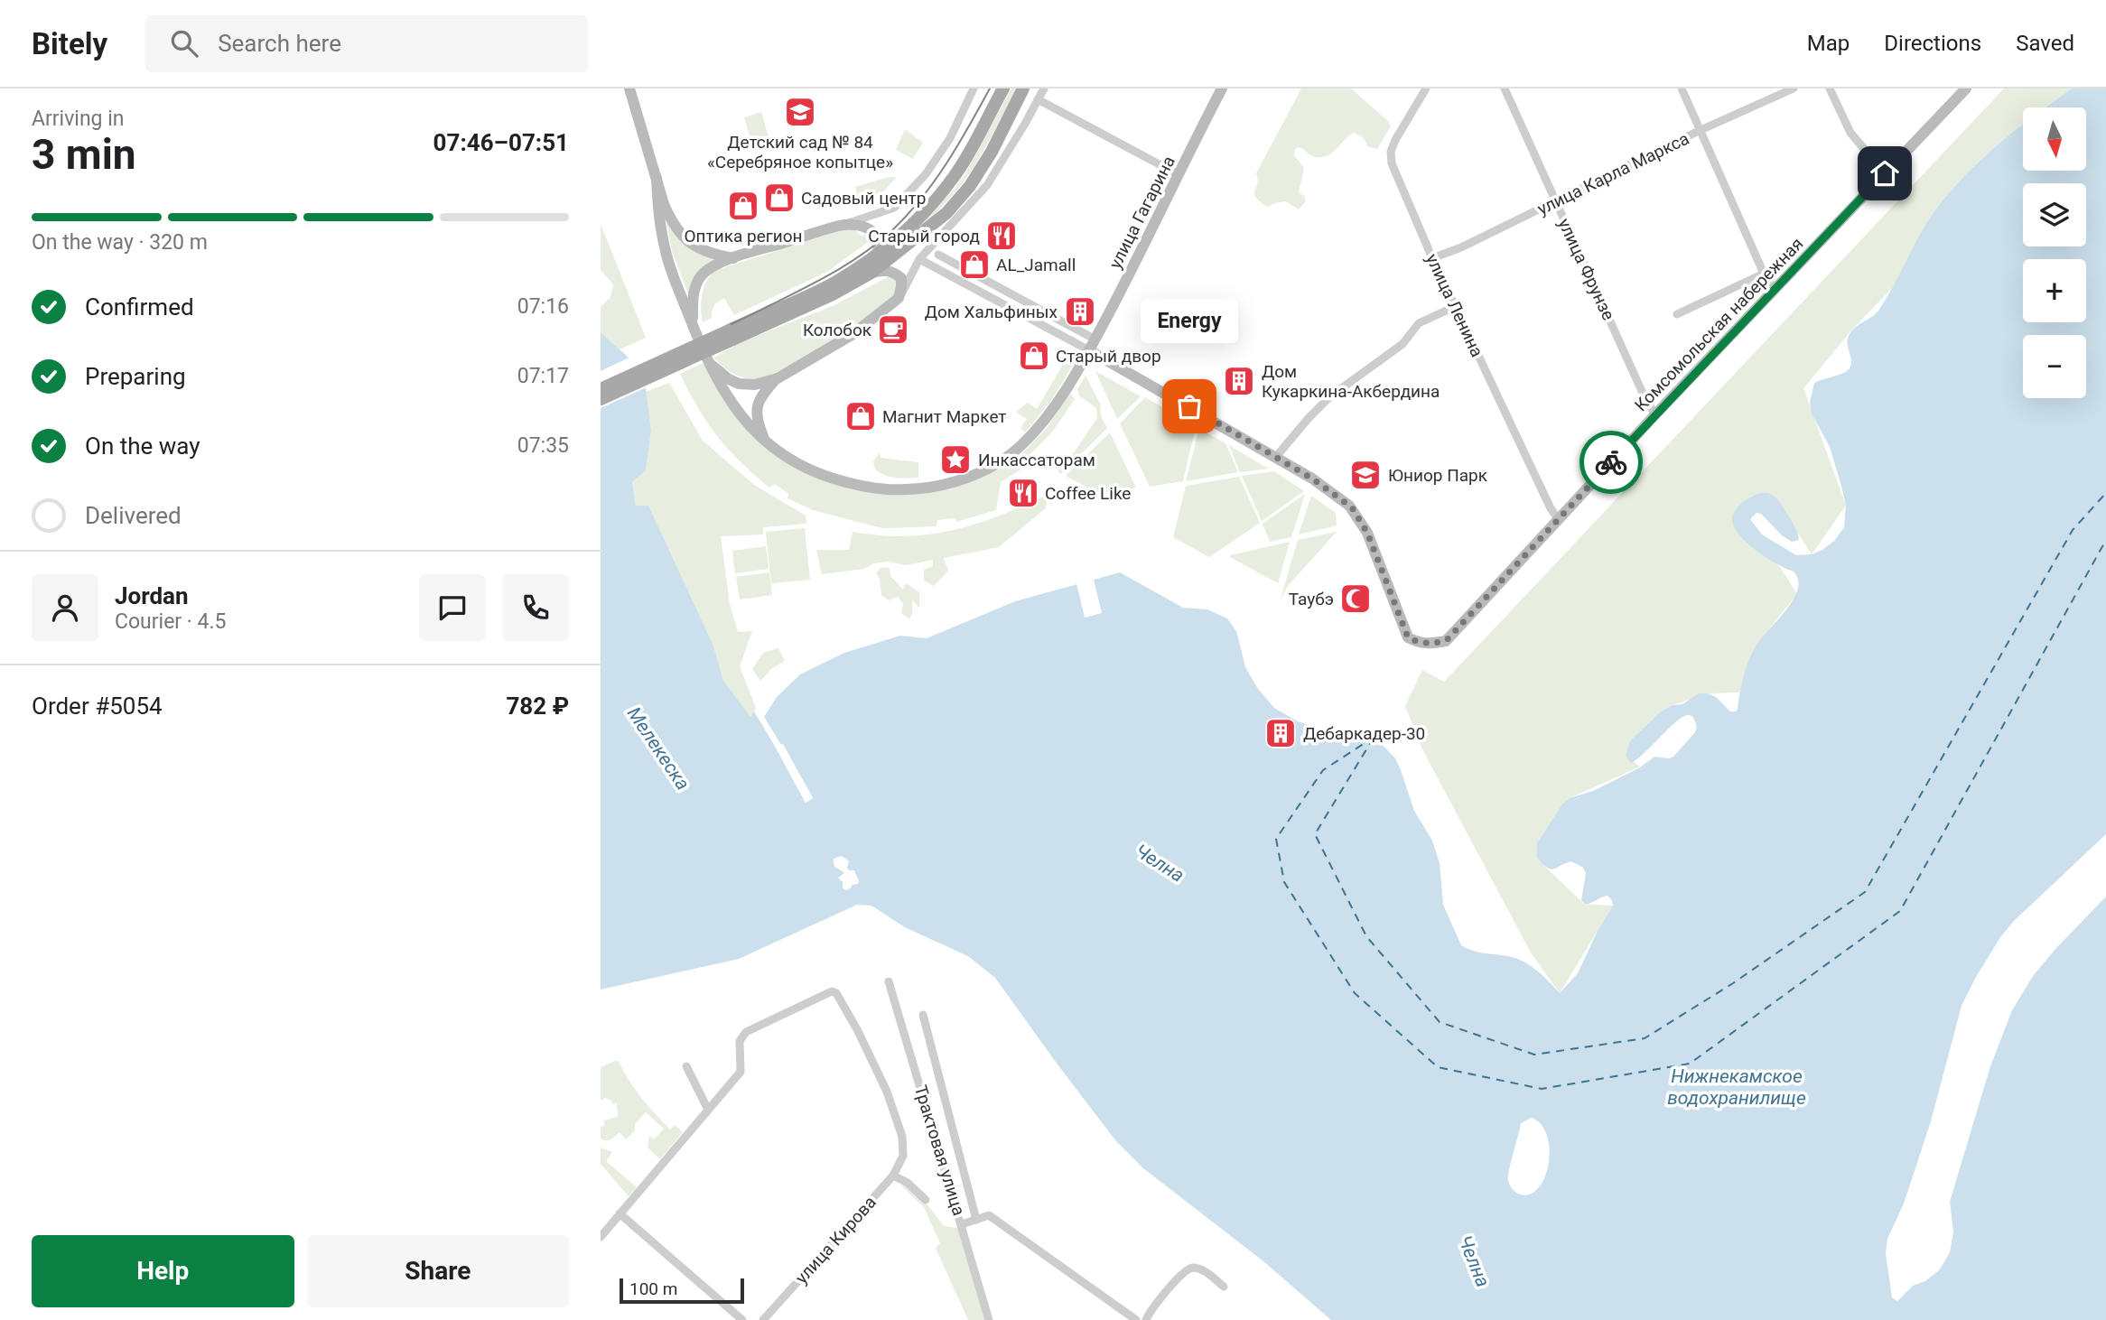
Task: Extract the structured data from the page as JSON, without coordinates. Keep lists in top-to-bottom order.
{
  "streets": {
    "street": [
      "улица Карла Маркса",
      "улица Гагарина",
      "улица Фрунзе",
      "улица Ленина",
      "Комсомольская набережная",
      "Трактовая улица",
      "улица Кирова"
    ]
  },
  "crossings": [
    ["улица Карла Маркса", "улица Фрунзе"],
    ["улица Карла Маркса", "улица Ленина"],
    ["улица Фрунзе", "Комсомольская набережная"],
    ["улица Ленина", "Комсомольская набережная"]
  ],
  "water": ["Мелекеска", "Челна", "Нижнекамское водохранилище"],
  "places": {
    "school or university": ["Детский сад № 84 «Серебряное копытце»", "Юниор Парк"],
    "shop": [
      "Садовый центр",
      "Оптика регион",
      "AL_Jamall",
      "Старый двор",
      "Магнит Маркет"
    ],
    "restaurant": ["Старый город", "Coffee Like"],
    "building": ["Дом Хальфиных", "Дом Кукаркина-Акбердина", "Дебаркадер-30"],
    "cafe": ["Колобок"],
    "other": ["Energy"],
    "place": ["Инкассаторам"],
    "mosque": ["Таубэ"]
  },
  "scale_bar": "100 m",
  "north": "bottom",
  "page": {
    "header": "Bitely",
    "search": "Search here",
    "nav": ["Map", "Directions", "Saved"],
    "heading": ["3 min", "Arriving in", "07:46–07:51"],
    "panel": [
      "Jordan",
      "Courier · 4.5",
      "Order #5054",
      "782 ₽"
    ],
    "map_buttons": ["+", "−"],
    "bar": "On the way · 320 m",
    "list": [
      ["Confirmed", "07:16"],
      ["Preparing", "07:17"],
      ["On the way", "07:35"],
      "Delivered"
    ],
    "bubble": "Energy",
    "buttons": ["Help", "Share"],
    "scale": "100 m"
  }
}
